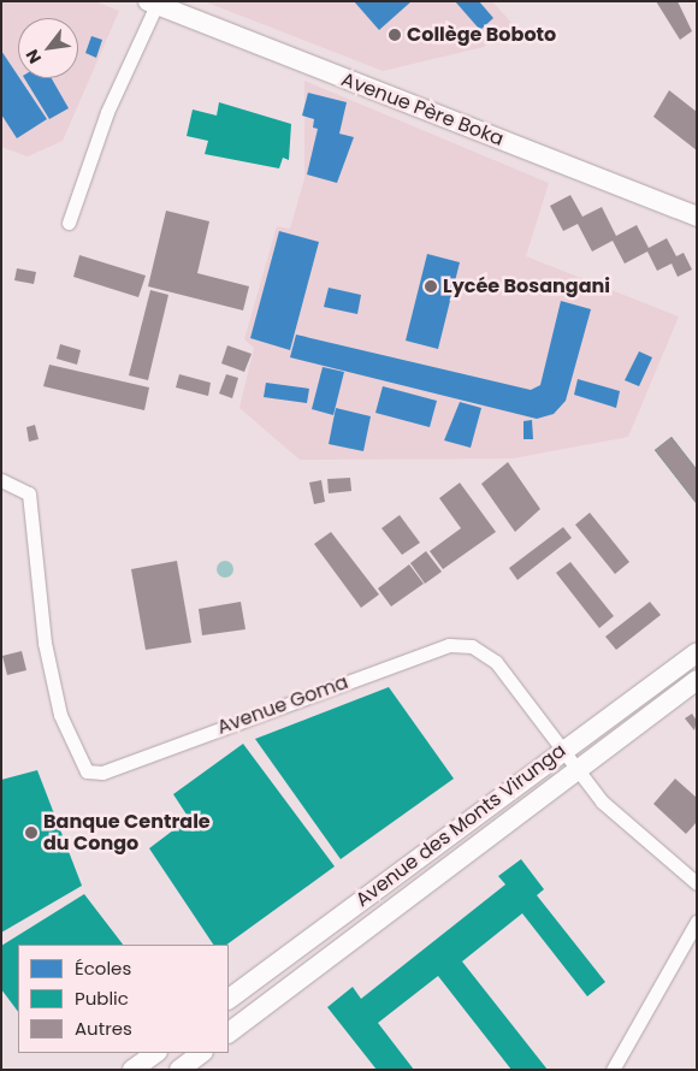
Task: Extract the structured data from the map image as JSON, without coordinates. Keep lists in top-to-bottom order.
{
  "streets": {
    "street": ["Avenue Père Boka", "Avenue Goma", "Avenue des Monts Virunga"]
  },
  "crossings": [
    ["Avenue Goma", "Avenue des Monts Virunga"]
  ],
  "places": ["Collège Boboto", "Lycée Bosangani", "Banque Centrale du Congo"],
  "legend": ["Écoles", "Public", "Autres"],
  "north": "bottom left"
}
